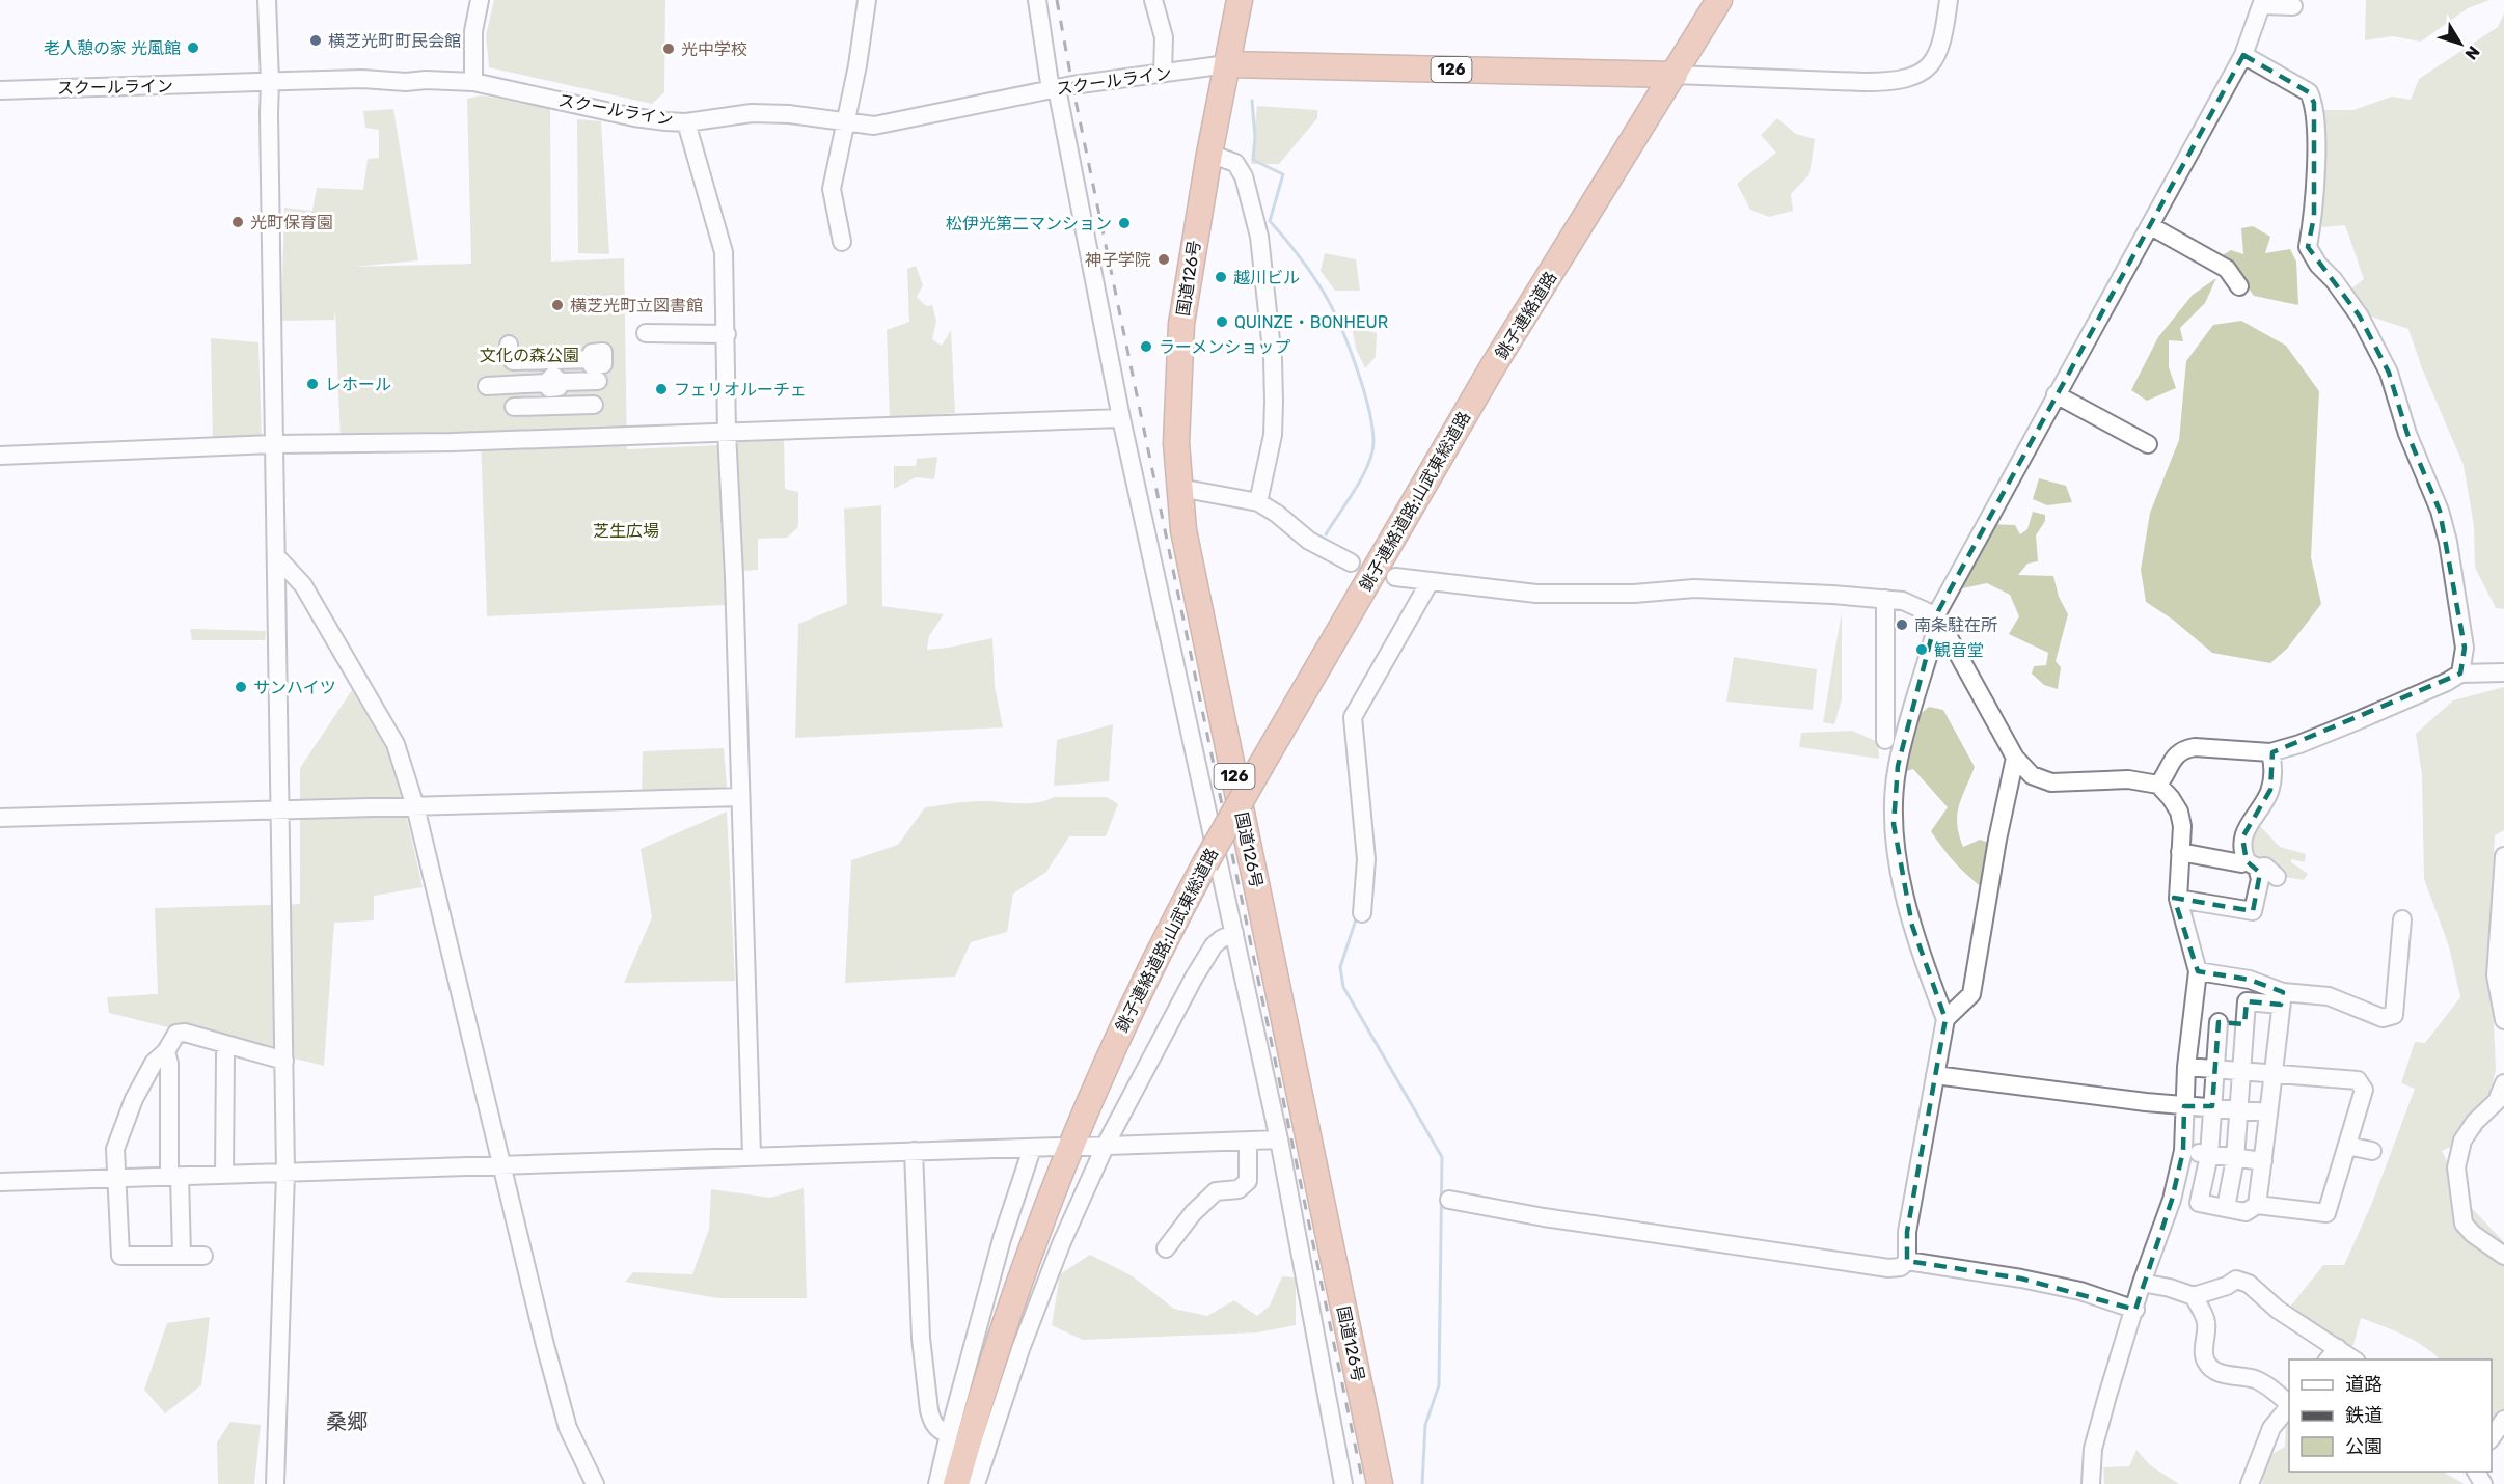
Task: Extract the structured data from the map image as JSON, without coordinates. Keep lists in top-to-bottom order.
{
  "streets": {
    "highway": [
      "126",
      "国道126号",
      "銚子連絡道路",
      "銚子連絡道路;山武東総道路"
    ],
    "street": ["スクールライン"]
  },
  "crossings": [
    ["126", "スクールライン"],
    ["126", "国道126号"],
    ["126", "銚子連絡道路"],
    ["スクールライン", "国道126号"],
    ["銚子連絡道路", "銚子連絡道路;山武東総道路"]
  ],
  "districts": ["桑郷"],
  "parks": ["文化の森公園", "芝生広場"],
  "places": [
    "横芝光町町民会館",
    "老人憩の家 光風館",
    "光中学校",
    "光町保育園",
    "松伊光第二マンション",
    "神子学院",
    "越川ビル",
    "横芝光町立図書館",
    "QUINZE・BONHEUR",
    "ラーメンショップ",
    "レホール",
    "フェリオルーチェ",
    "南条駐在所",
    "観音堂",
    "サンハイツ"
  ],
  "legend": ["道路", "鉄道", "公園"],
  "north": "bottom right"
}
